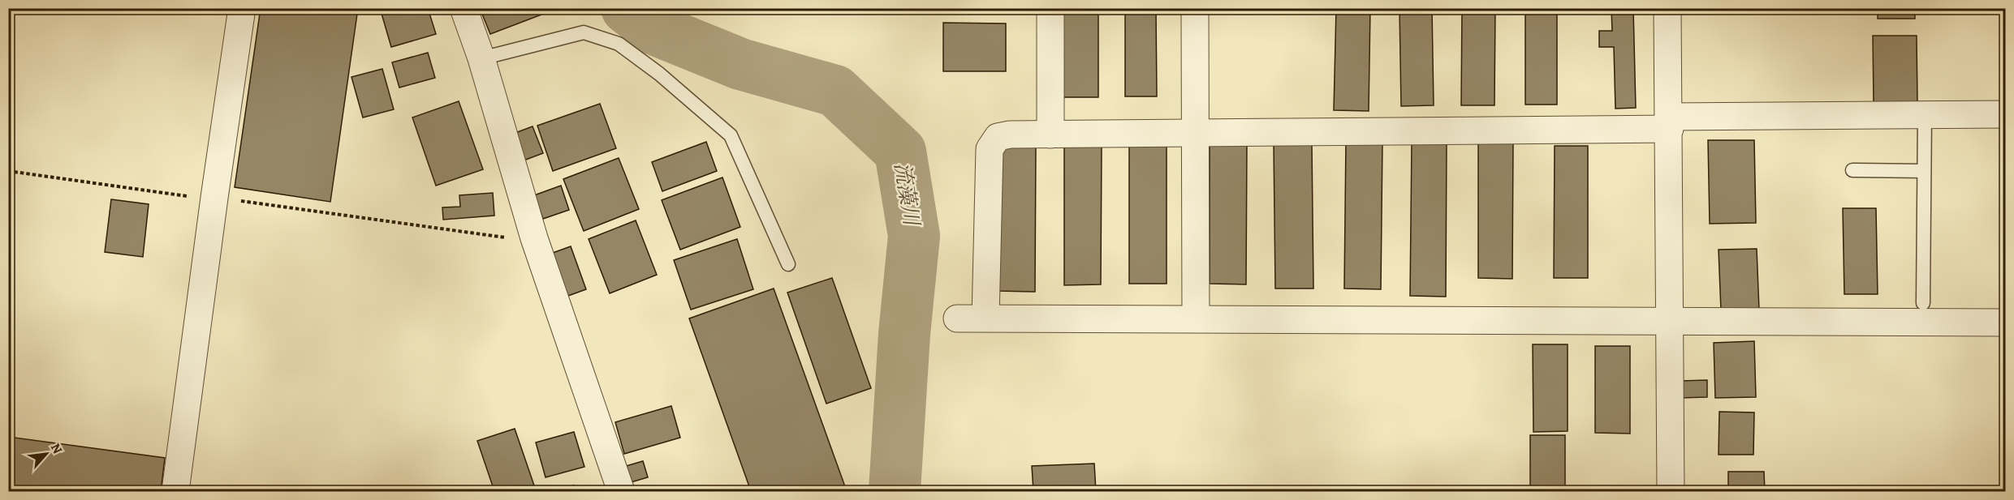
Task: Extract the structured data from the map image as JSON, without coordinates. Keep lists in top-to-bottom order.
{
  "water": ["流藻川"],
  "north": "top right"
}
